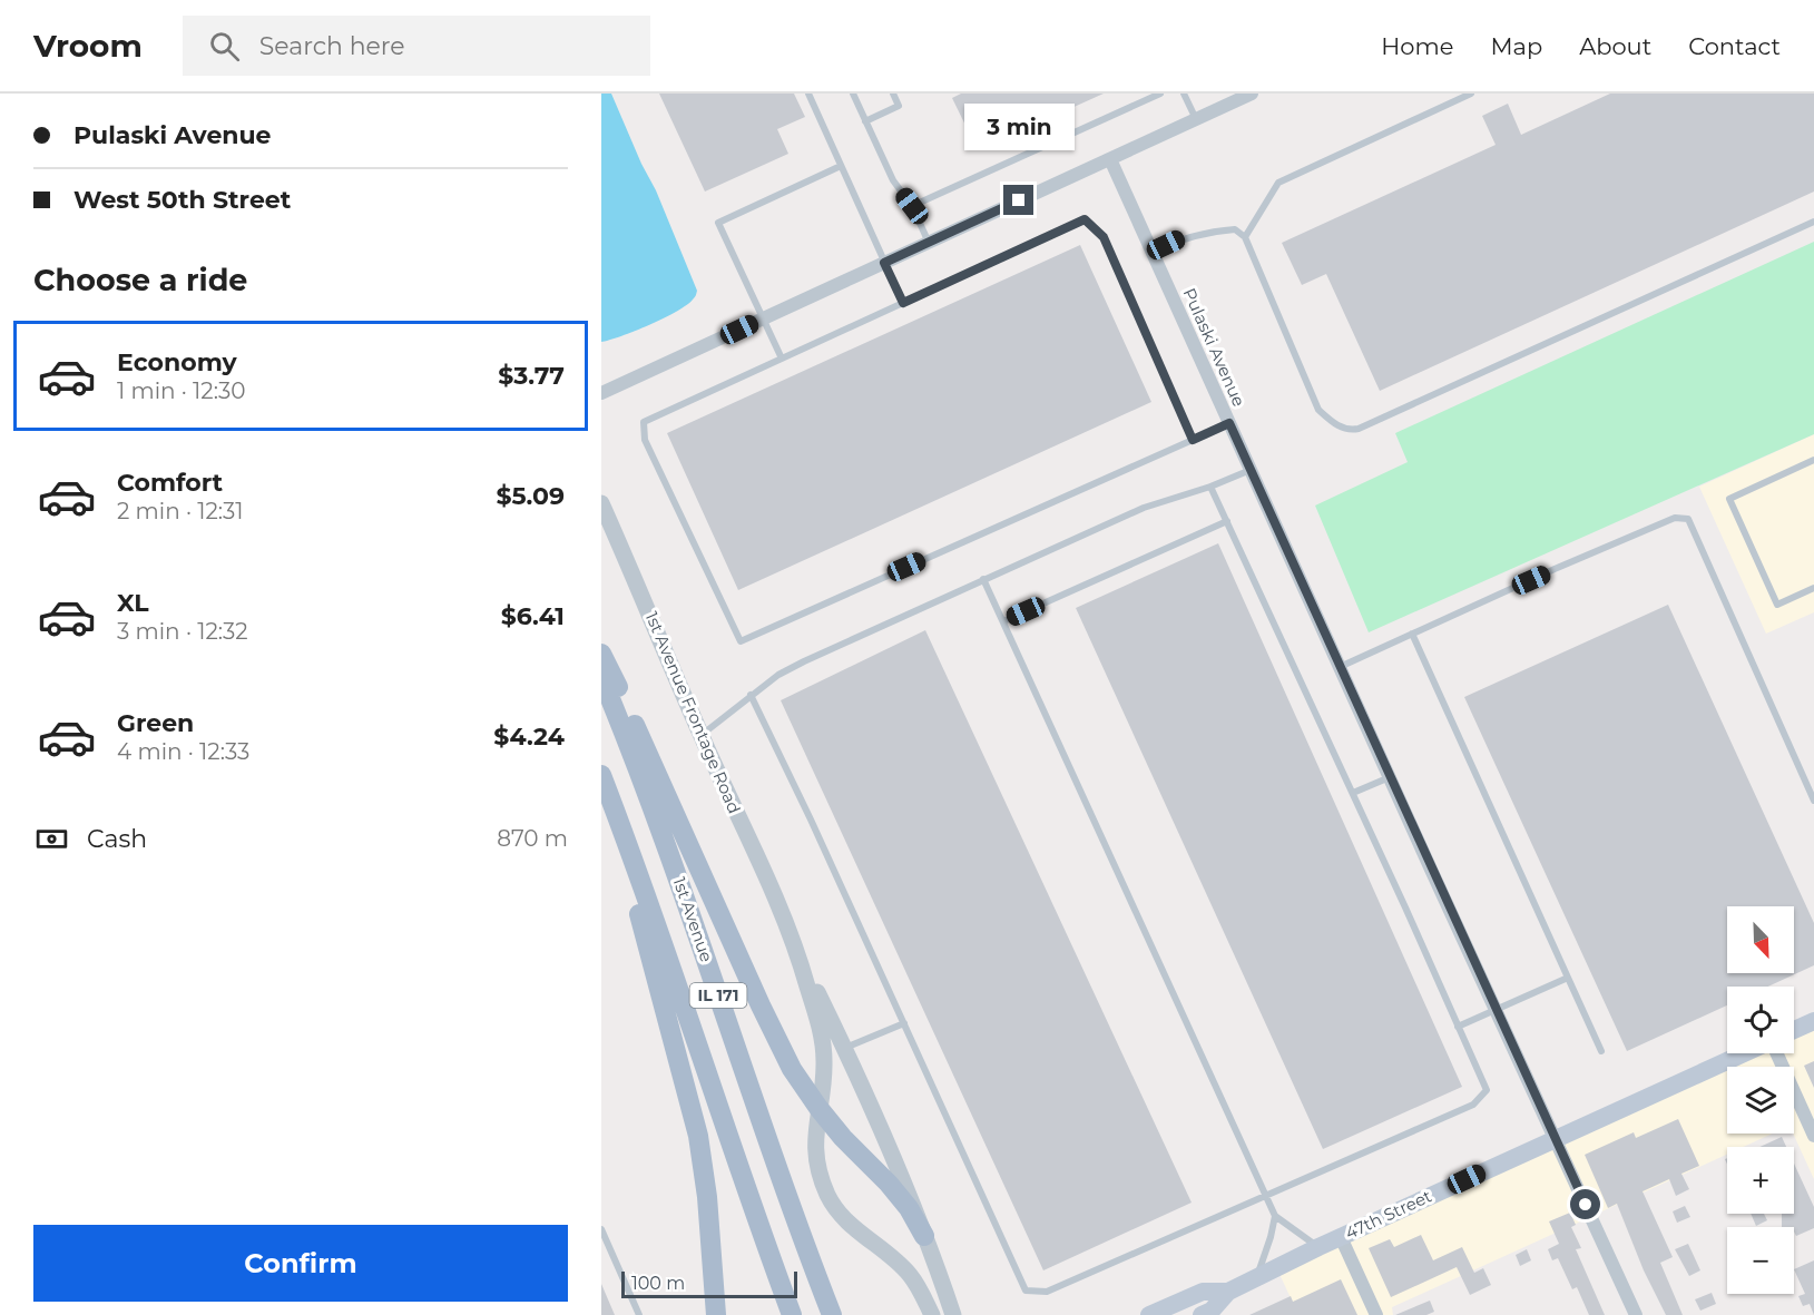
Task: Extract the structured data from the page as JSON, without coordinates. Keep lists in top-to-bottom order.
{
  "streets": {
    "main road": ["1st Avenue", "IL 171", "47th Street"],
    "street": ["Pulaski Avenue", "1st Avenue Frontage Road"]
  },
  "crossings": [
    ["Pulaski Avenue", "47th Street"]
  ],
  "scale_bar": "100 m",
  "north": "bottom right",
  "page": {
    "header": "Vroom",
    "search": "Search here",
    "nav": [
      "Home",
      "Map",
      "About",
      "Contact"
    ],
    "banner": ["Pulaski Avenue", "West 50th Street"],
    "bubble": "3 min",
    "heading": "Choose a ride",
    "list": [
      {
        "name": "Economy",
        "note": "1 min · 12:30",
        "value": "$3.77"
      },
      {
        "name": "Comfort",
        "note": "2 min · 12:31",
        "value": "$5.09"
      },
      {
        "name": "XL",
        "note": "3 min · 12:32",
        "value": "$6.41"
      },
      {
        "name": "Green",
        "note": "4 min · 12:33",
        "value": "$4.24"
      }
    ],
    "pay": ["Cash", "870 m"],
    "map_buttons": ["+", "−"],
    "buttons": "Confirm",
    "scale": "100 m"
  }
}
